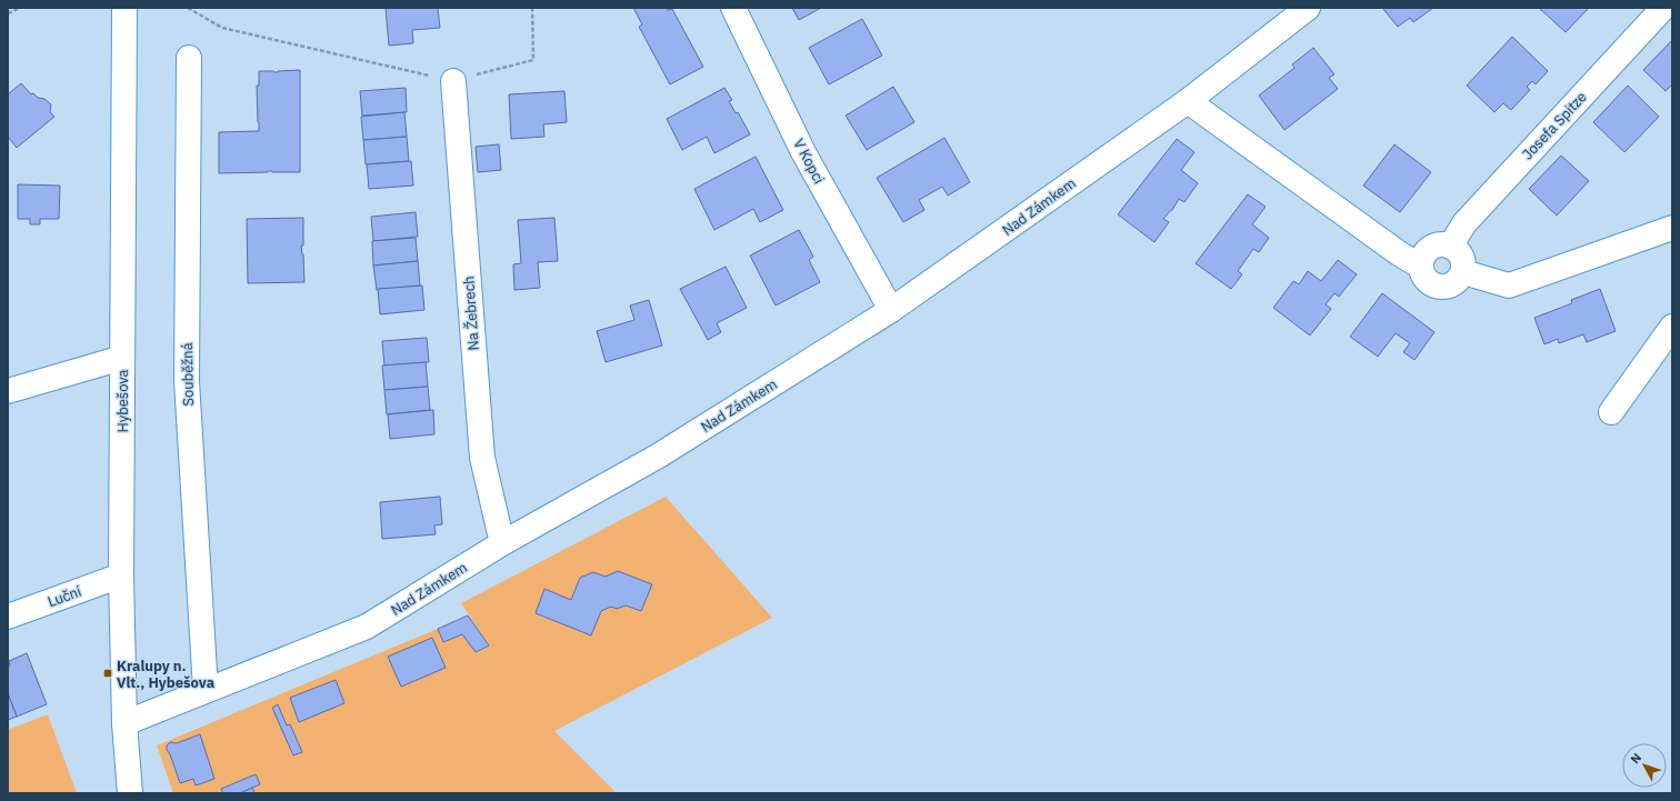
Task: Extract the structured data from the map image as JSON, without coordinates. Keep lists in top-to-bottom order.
{
  "streets": {
    "street": [
      "Josefa Spitze",
      "V Kopci",
      "Nad Zámkem",
      "Na Žebrech",
      "Souběžná",
      "Hybešova",
      "Luční"
    ]
  },
  "crossings": [
    ["V Kopci", "Nad Zámkem"],
    ["Nad Zámkem", "Na Žebrech"],
    ["Nad Zámkem", "Souběžná"],
    ["Nad Zámkem", "Hybešova"],
    ["Hybešova", "Luční"]
  ],
  "places": {
    "transit": ["Kralupy n. Vlt., Hybešova"]
  },
  "north": "top left"
}
